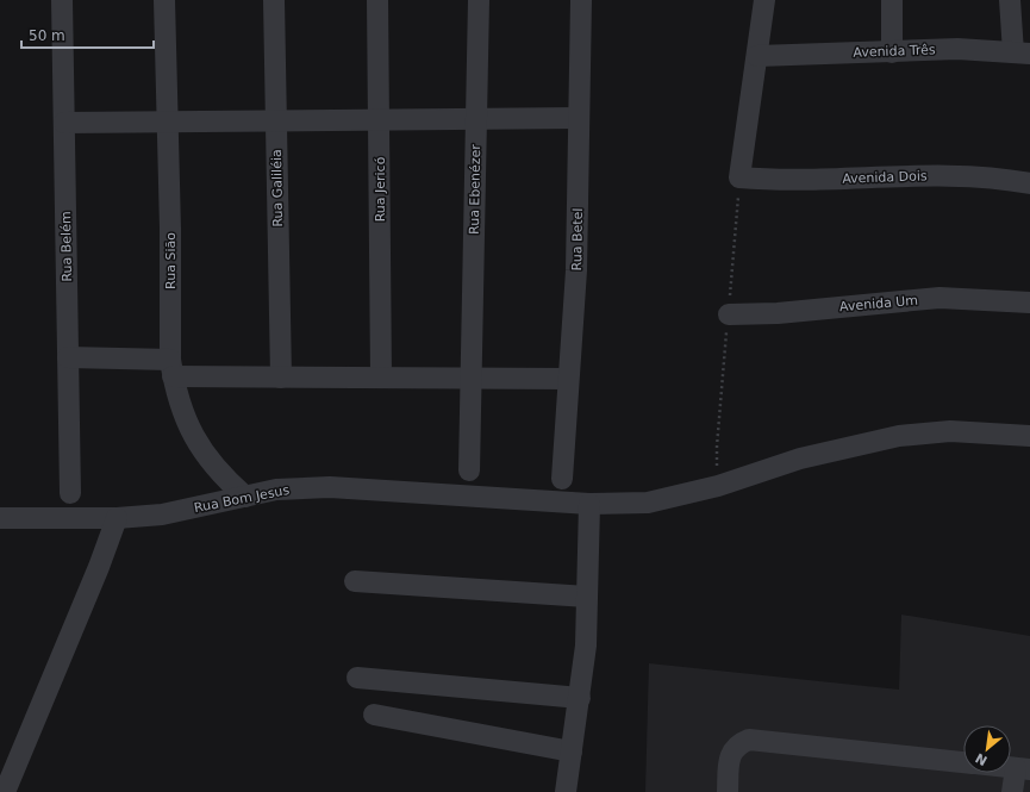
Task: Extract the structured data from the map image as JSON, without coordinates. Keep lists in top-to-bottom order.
{
  "streets": {
    "street": [
      "Avenida Três",
      "Avenida Dois",
      "Rua Galiléia",
      "Rua Jericó",
      "Rua Ebenézer",
      "Rua Betel",
      "Rua Belém",
      "Rua Sião",
      "Avenida Um",
      "Rua Bom Jesus"
    ]
  },
  "crossings": [
    ["Avenida Três", "Avenida Dois"],
    ["Rua Sião", "Rua Bom Jesus"]
  ],
  "scale_bar": "50 m",
  "north": "bottom left"
}
